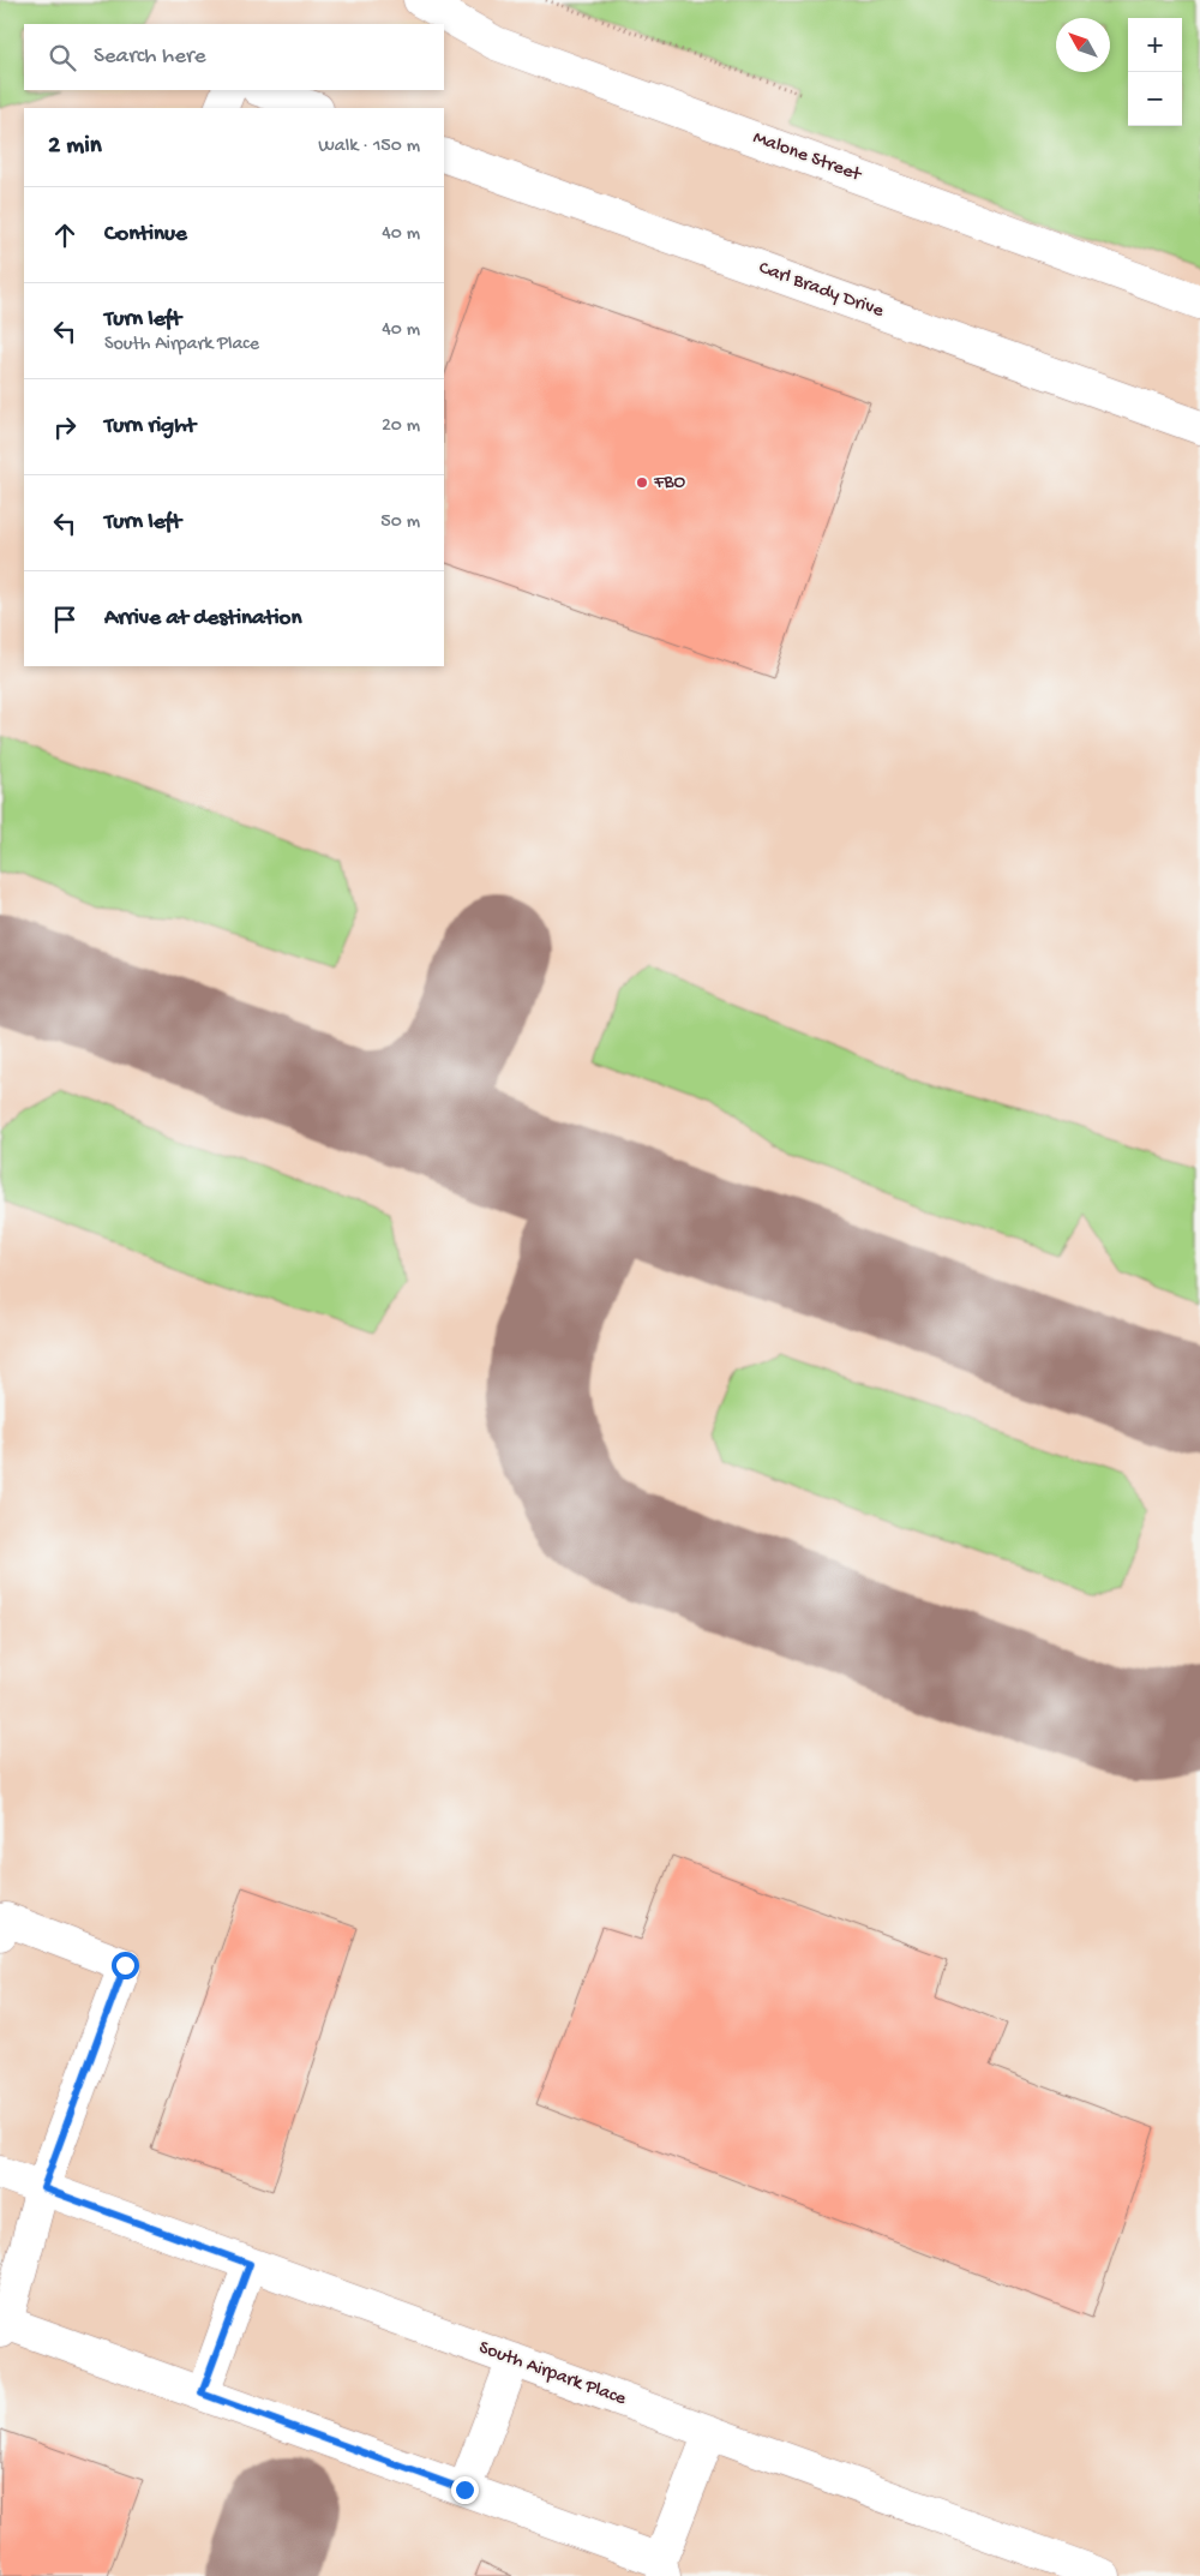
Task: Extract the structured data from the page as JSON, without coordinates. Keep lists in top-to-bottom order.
{
  "streets": {
    "street": ["Malone Street", "Carl Brady Drive", "South Airpark Place"]
  },
  "places": ["FBO"],
  "north": "top left",
  "page": {
    "map_buttons": ["+", "−"],
    "search": "Search here",
    "heading": ["2 min", "Walk · 150 m"],
    "list": [
      ["Continue", "40 m"],
      ["Turn left", "South Airpark Place", "40 m"],
      ["Turn right", "20 m"],
      ["Turn left", "50 m"],
      "Arrive at destination"
    ]
  }
}
